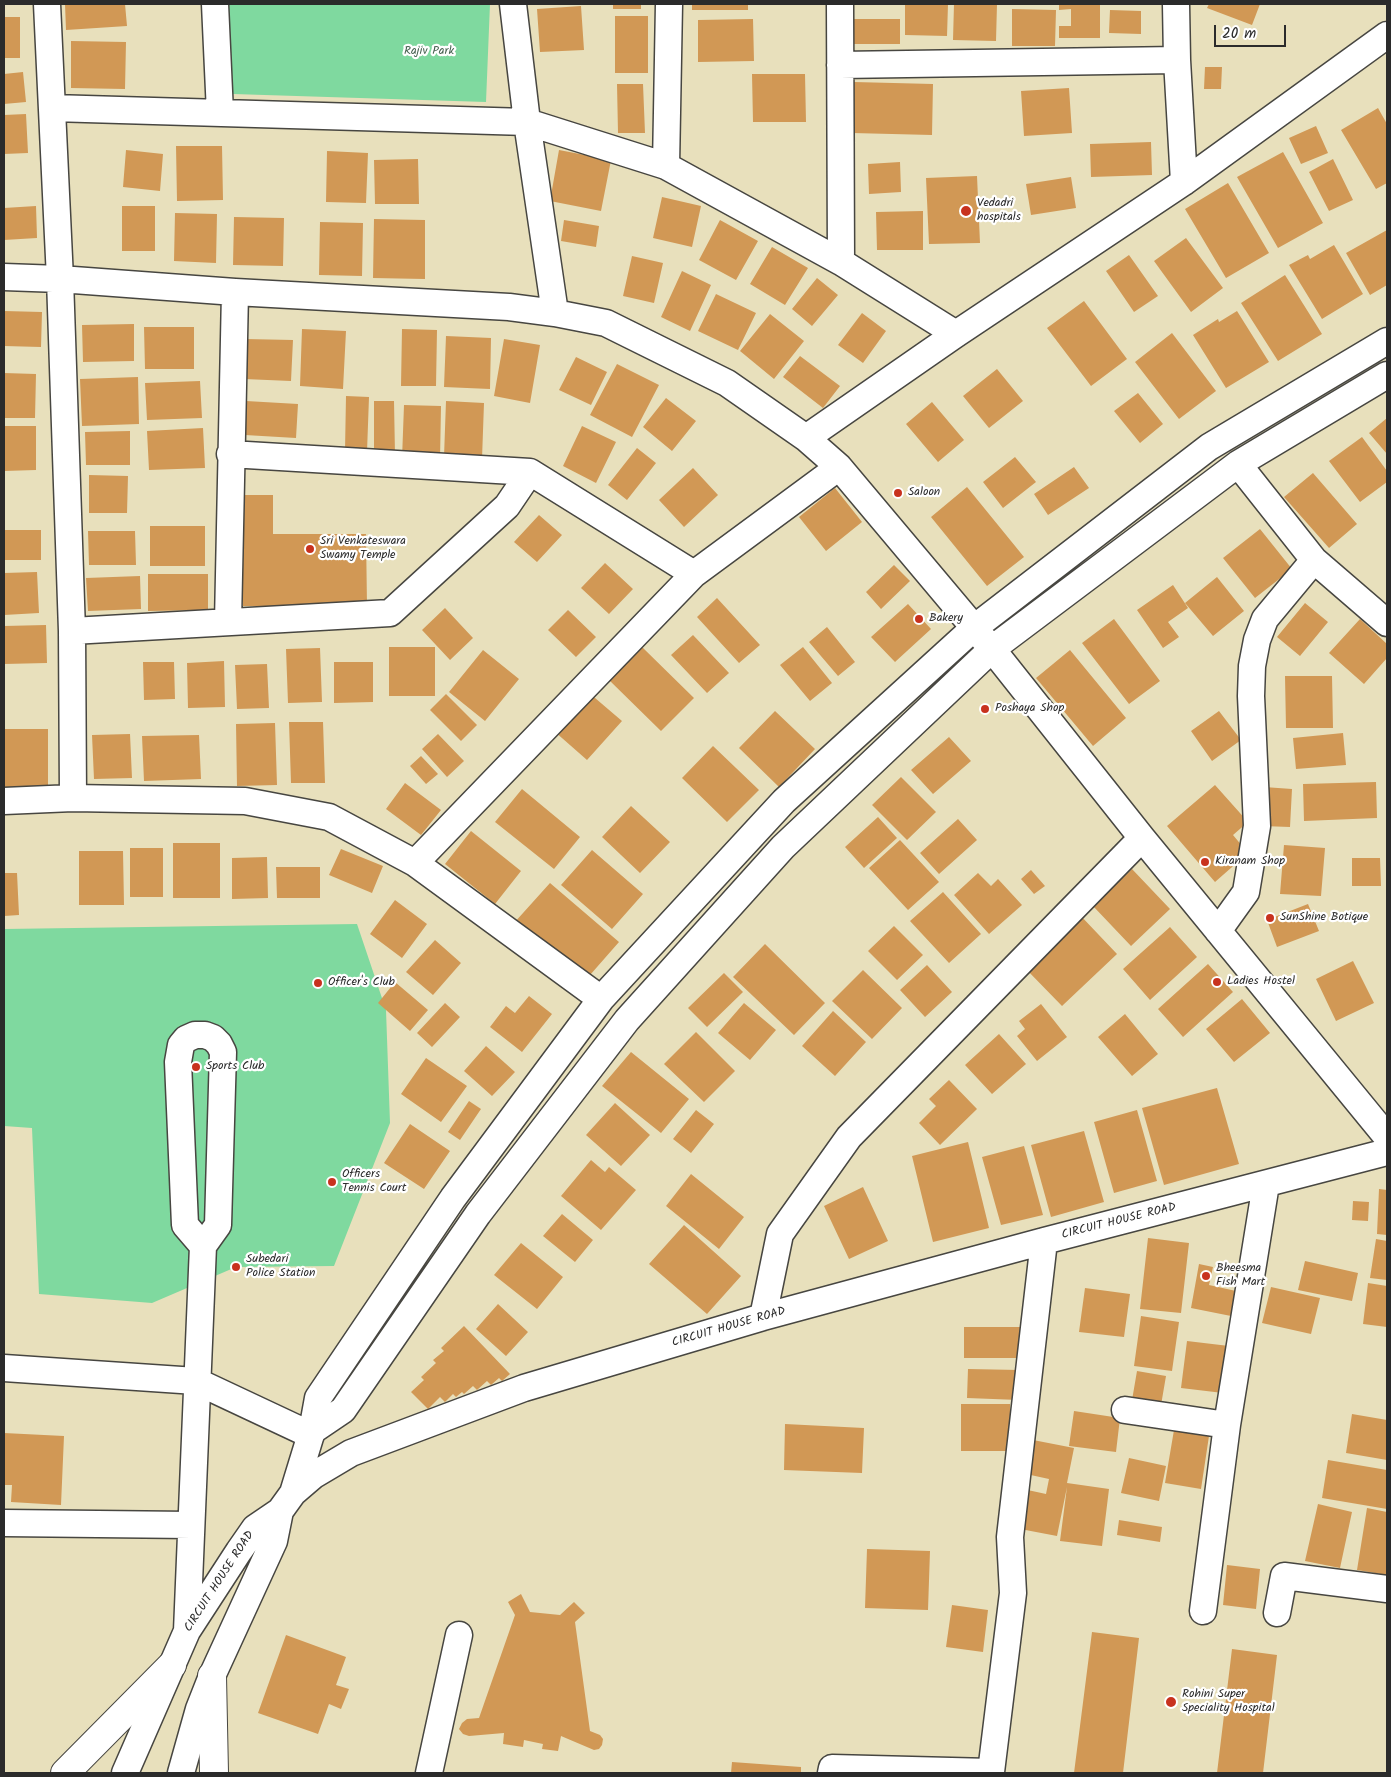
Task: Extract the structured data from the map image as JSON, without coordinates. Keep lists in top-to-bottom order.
{
  "streets": {
    "street": ["CIRCUIT HOUSE ROAD"]
  },
  "parks": ["Rajiv Park"],
  "places": [
    "Vedadri hospitals",
    "Saloon",
    "Sri Venkateswara Swamy Temple",
    "Bakery",
    "Poshaya Shop",
    "Kiranam Shop",
    "SunShine Botique",
    "Ladies Hostel",
    "Officer's Club",
    "Sports Club",
    "Officers Tennis Court",
    "Subedari Police Station",
    "Bheesma Fish Mart",
    "Rohini Super Speciality Hospital"
  ],
  "scale_bar": "20 m"
}
